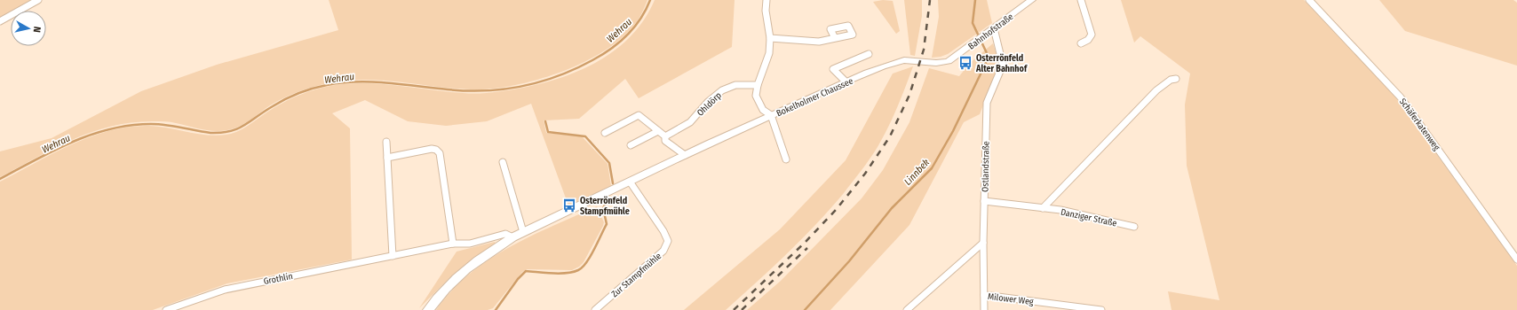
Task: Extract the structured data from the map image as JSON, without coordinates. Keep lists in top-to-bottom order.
{
  "streets": {
    "main road": ["Bahnhofstraße", "Bokelholmer Chaussee"],
    "street": [
      "Ohldörp",
      "Schäferkatenweg",
      "Ostlandstraße",
      "Danziger Straße",
      "Zur Stampfmühle",
      "Grothlin",
      "Milower Weg"
    ]
  },
  "crossings": [
    ["Bahnhofstraße", "Bokelholmer Chaussee"],
    ["Bahnhofstraße", "Ostlandstraße"],
    ["Bokelholmer Chaussee", "Zur Stampfmühle"],
    ["Bokelholmer Chaussee", "Grothlin"],
    ["Ostlandstraße", "Danziger Straße"],
    ["Ostlandstraße", "Milower Weg"]
  ],
  "water": ["Wehrau", "Linnbek"],
  "places": {
    "bus stop": ["Osterrönfeld Alter Bahnhof", "Osterrönfeld Stampfmühle"]
  },
  "north": "right"
}
